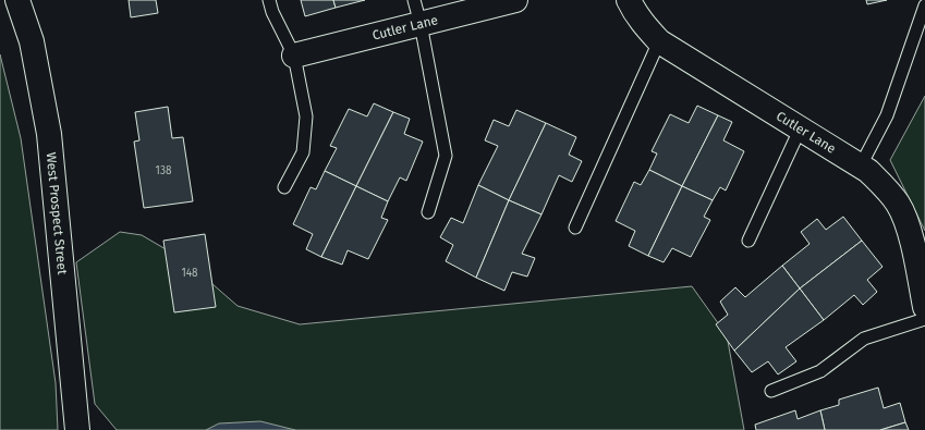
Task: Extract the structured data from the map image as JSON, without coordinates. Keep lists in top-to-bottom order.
{
  "streets": {
    "street": ["Cutler Lane", "West Prospect Street"]
  },
  "house_numbers": ["138", "148"]
}
